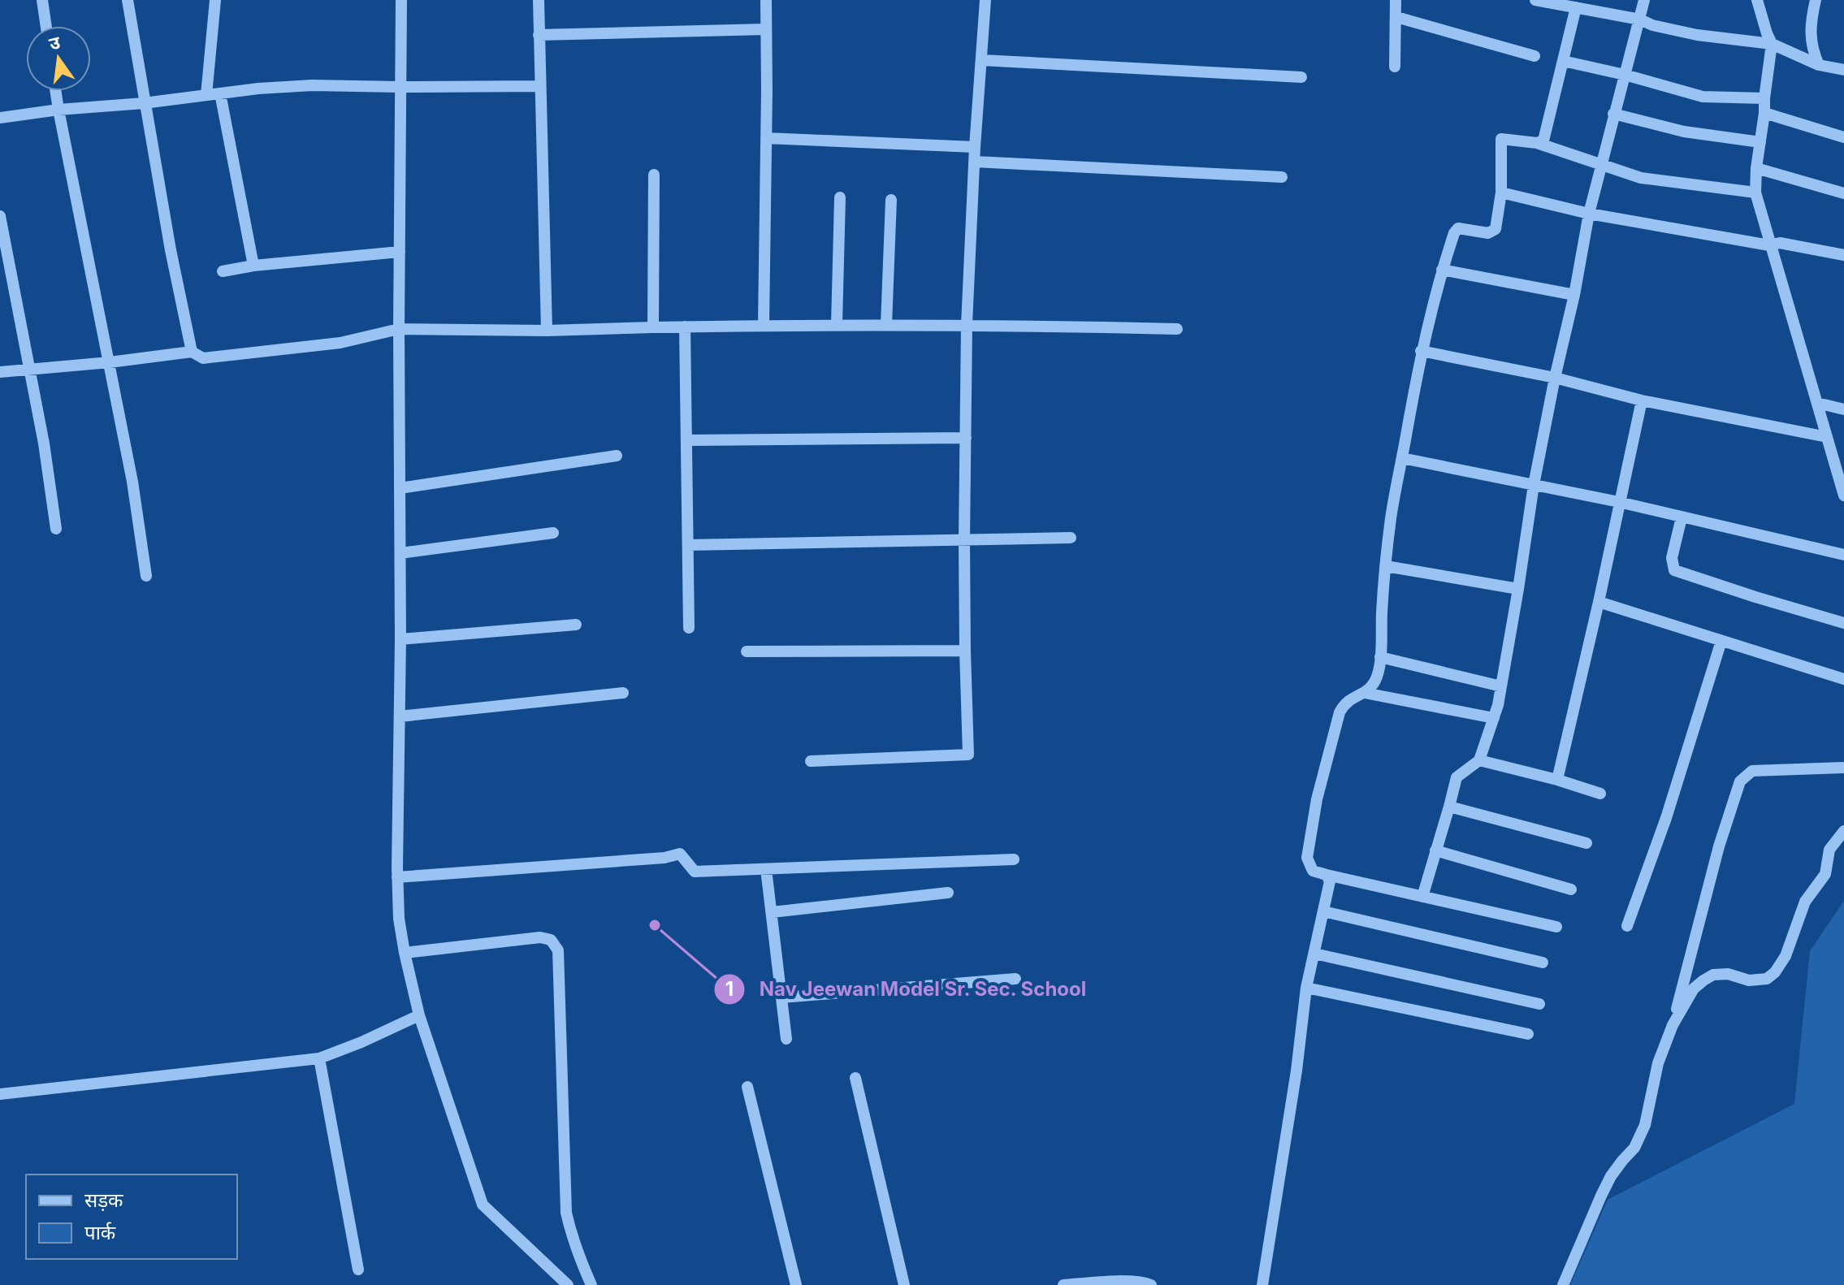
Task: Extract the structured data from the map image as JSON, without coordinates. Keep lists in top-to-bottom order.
{
  "places": ["Nav Jeewan Model Sr. Sec. School"],
  "legend": ["सड़क", "पार्क"],
  "north": "top"
}
